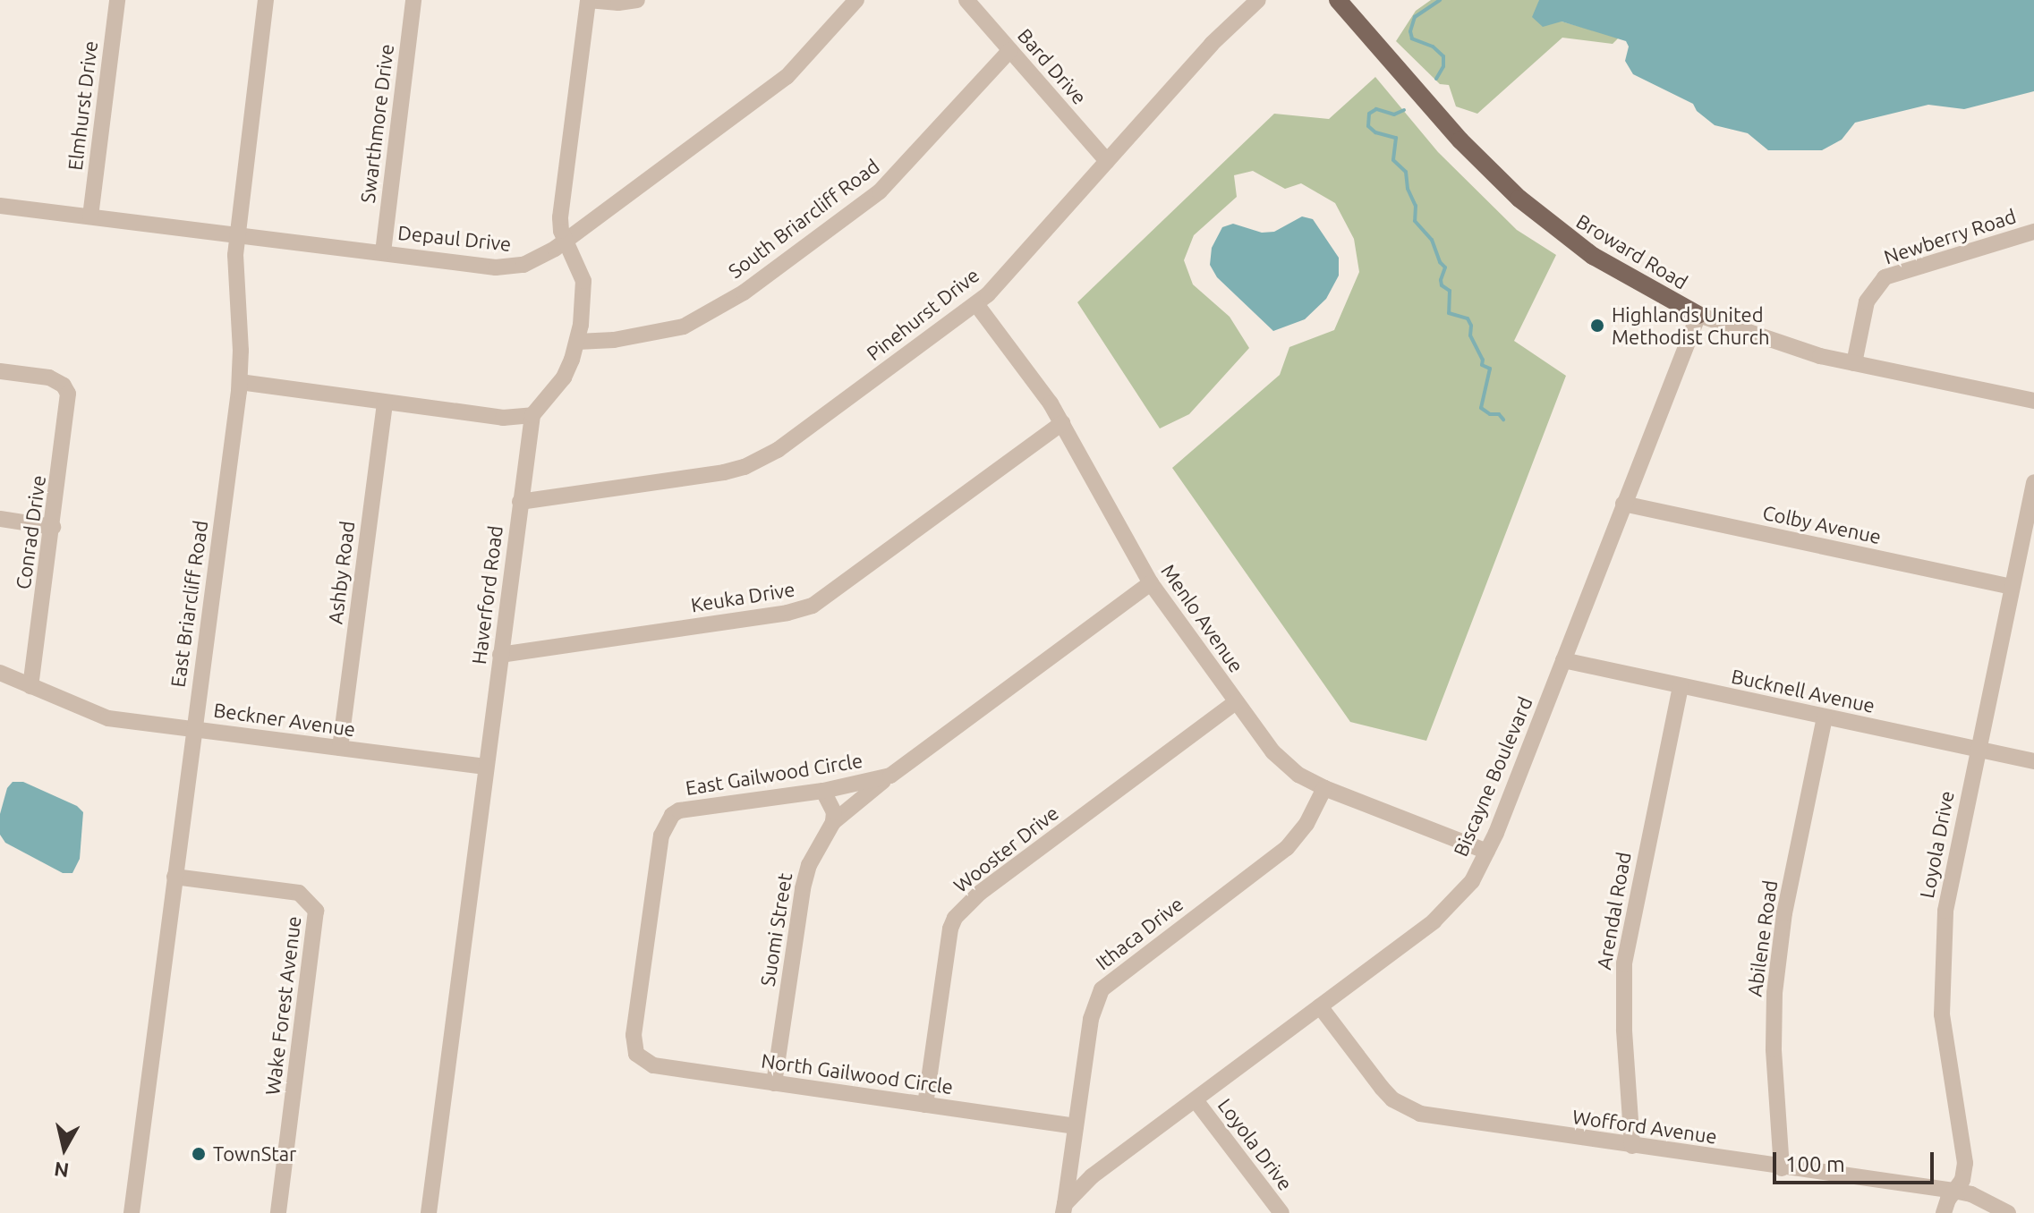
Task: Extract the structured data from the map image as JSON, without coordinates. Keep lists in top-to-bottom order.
{
  "streets": {
    "main road": ["Broward Road"],
    "street": [
      "Bard Drive",
      "Elmhurst Drive",
      "Swarthmore Drive",
      "South Briarcliff Road",
      "Newberry Road",
      "Depaul Drive",
      "Pinehurst Drive",
      "Colby Avenue",
      "Conrad Drive",
      "Ashby Road",
      "Haverford Road",
      "Keuka Drive",
      "East Briarcliff Road",
      "Menlo Avenue",
      "Bucknell Avenue",
      "Beckner Avenue",
      "East Gailwood Circle",
      "Biscayne Boulevard",
      "Loyola Drive",
      "Wooster Drive",
      "Arendal Road",
      "Suomi Street",
      "Ithaca Drive",
      "Abilene Road",
      "Wake Forest Avenue",
      "North Gailwood Circle",
      "Wofford Avenue"
    ]
  },
  "crossings": [
    ["Bard Drive", "South Briarcliff Road"],
    ["Bard Drive", "Pinehurst Drive"],
    ["Elmhurst Drive", "Depaul Drive"],
    ["Swarthmore Drive", "Depaul Drive"],
    ["Newberry Road", "Broward Road"],
    ["Depaul Drive", "East Briarcliff Road"],
    ["Broward Road", "Biscayne Boulevard"],
    ["Pinehurst Drive", "Haverford Road"],
    ["Pinehurst Drive", "Menlo Avenue"],
    ["Colby Avenue", "Biscayne Boulevard"],
    ["Colby Avenue", "Loyola Drive"],
    ["Conrad Drive", "Beckner Avenue"],
    ["Ashby Road", "Beckner Avenue"],
    ["Haverford Road", "Keuka Drive"],
    ["Haverford Road", "Beckner Avenue"],
    ["Keuka Drive", "Menlo Avenue"],
    ["East Briarcliff Road", "Beckner Avenue"],
    ["East Briarcliff Road", "Wake Forest Avenue"],
    ["Menlo Avenue", "East Gailwood Circle"],
    ["Menlo Avenue", "Biscayne Boulevard"],
    ["Menlo Avenue", "Wooster Drive"],
    ["Menlo Avenue", "Ithaca Drive"],
    ["Bucknell Avenue", "Biscayne Boulevard"],
    ["Bucknell Avenue", "Loyola Drive"],
    ["Bucknell Avenue", "Arendal Road"],
    ["Bucknell Avenue", "Abilene Road"],
    ["East Gailwood Circle", "North Gailwood Circle"],
    ["Biscayne Boulevard", "Loyola Drive"],
    ["Biscayne Boulevard", "Ithaca Drive"],
    ["Biscayne Boulevard", "Wofford Avenue"],
    ["Loyola Drive", "Wofford Avenue"],
    ["Wooster Drive", "North Gailwood Circle"],
    ["Arendal Road", "Wofford Avenue"],
    ["Suomi Street", "North Gailwood Circle"],
    ["Ithaca Drive", "North Gailwood Circle"],
    ["Abilene Road", "Wofford Avenue"]
  ],
  "places": ["Highlands United Methodist Church", "TownStar"],
  "scale_bar": "100 m",
  "north": "bottom"
}
